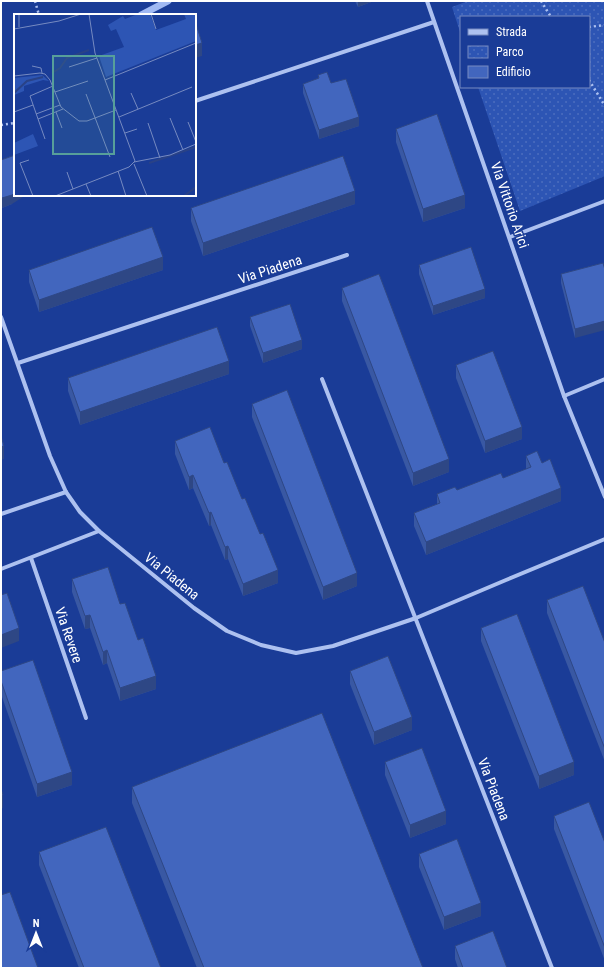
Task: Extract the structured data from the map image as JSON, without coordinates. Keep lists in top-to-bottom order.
{
  "streets": {
    "street": ["Via Vittorio Arici", "Via Piadena", "Via Revere"]
  },
  "legend": ["Strada", "Parco", "Edificio"],
  "north": "top"
}
